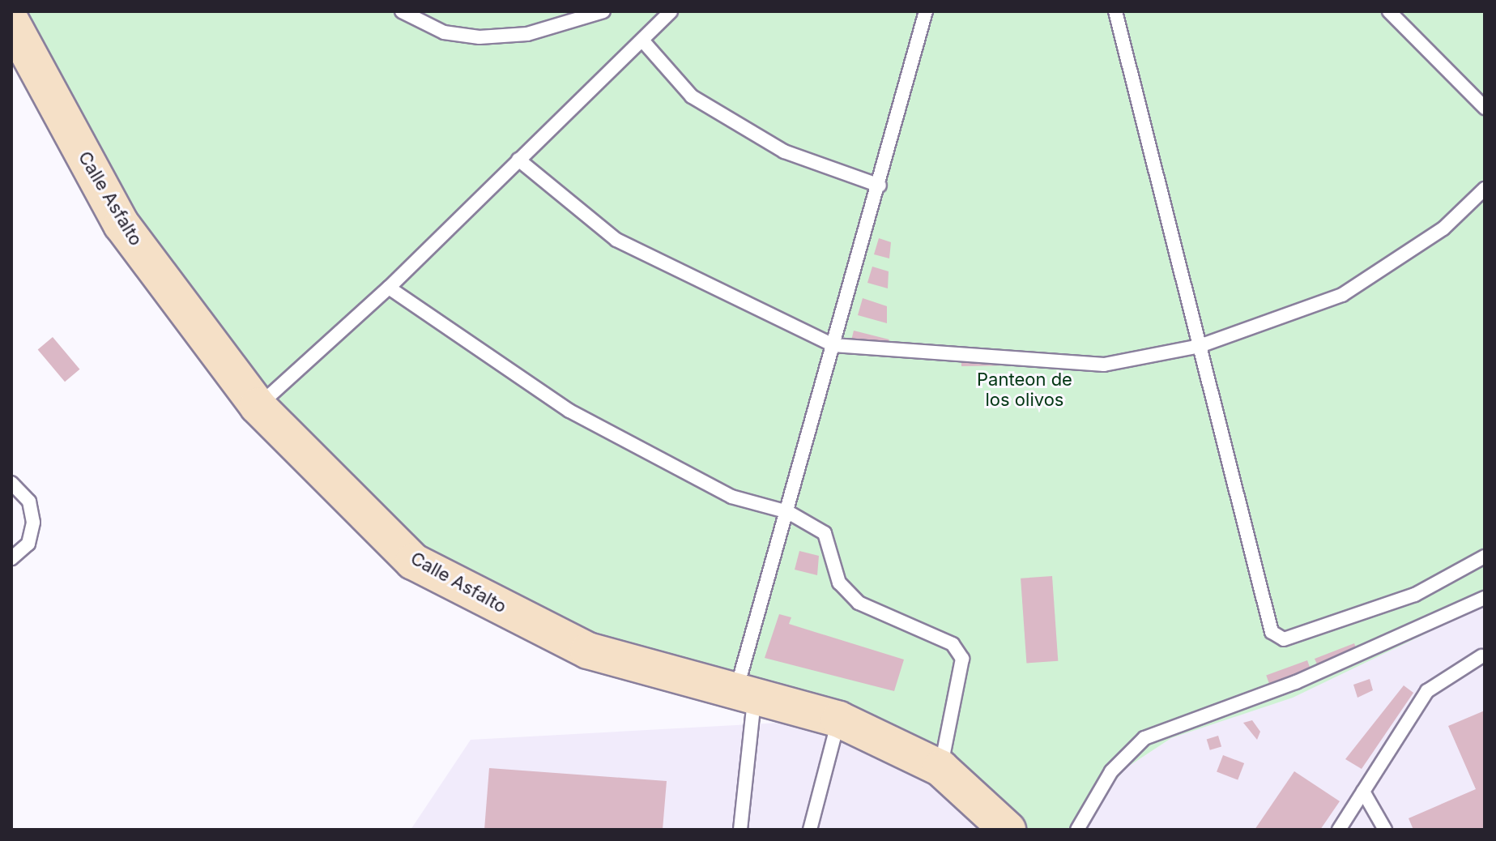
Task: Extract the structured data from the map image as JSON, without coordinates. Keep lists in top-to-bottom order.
{
  "streets": {
    "street": ["Calle Asfalto"]
  },
  "parks": ["Panteon de los olivos"]
}
